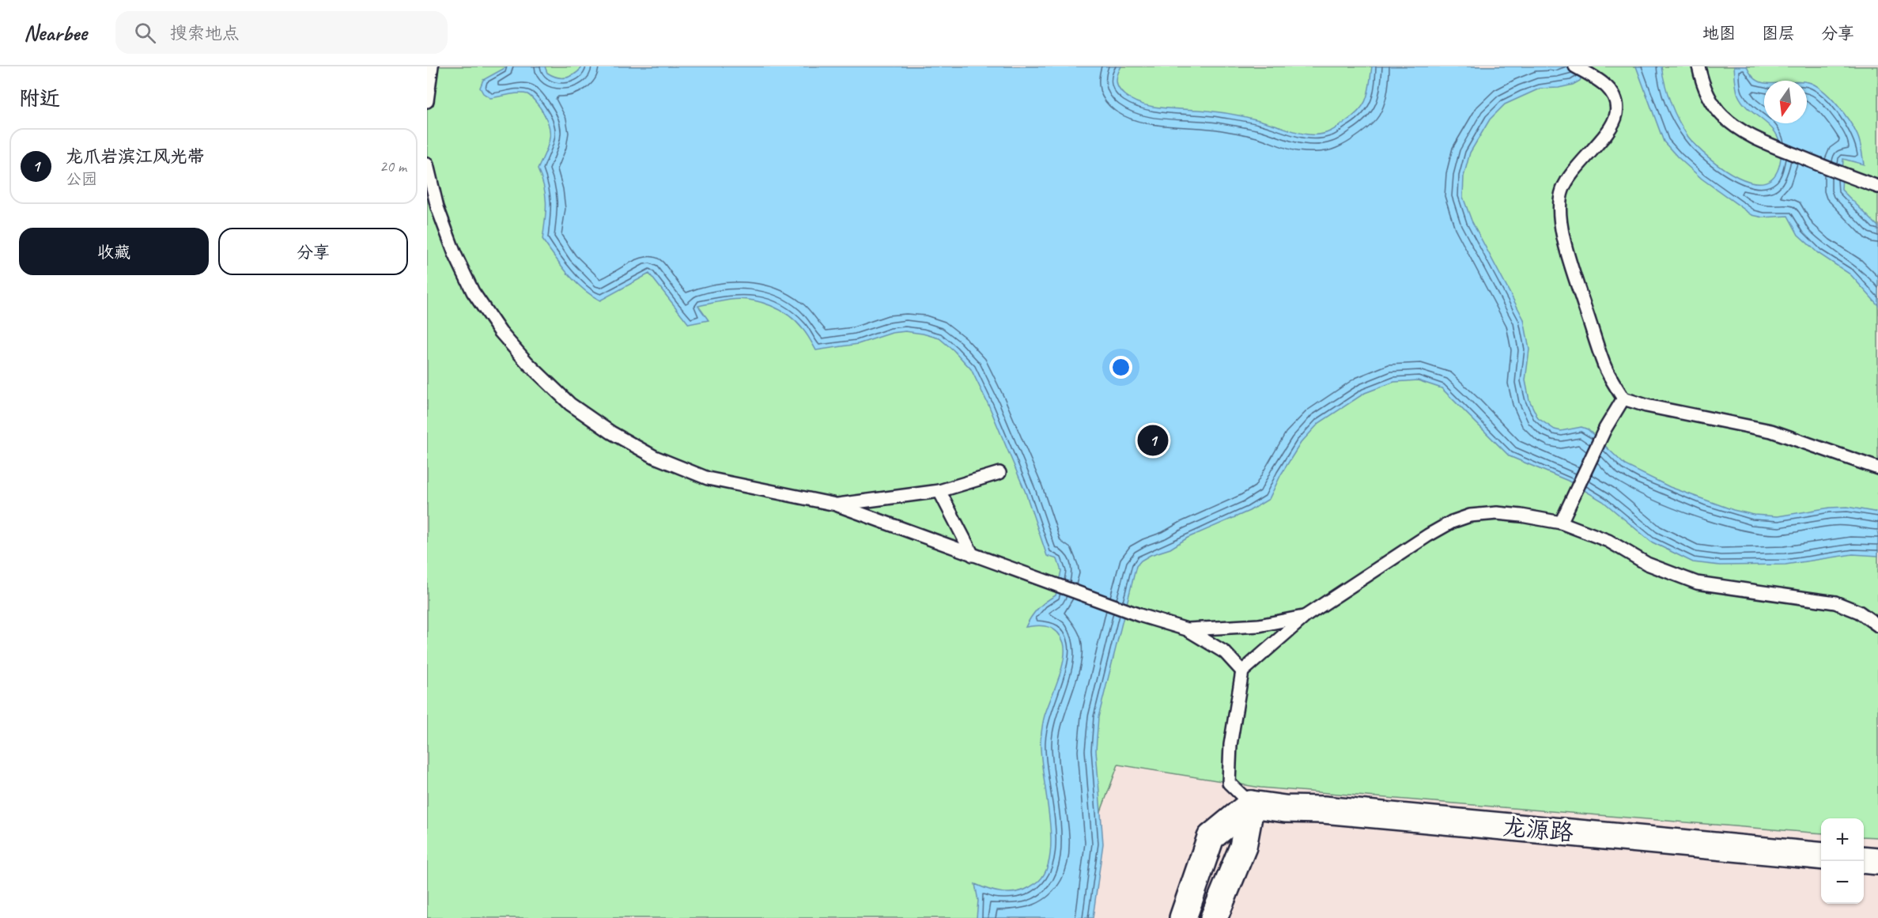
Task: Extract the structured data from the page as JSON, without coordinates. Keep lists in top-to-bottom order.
{
  "streets": {
    "street": ["龙源路"]
  },
  "north": "bottom",
  "page": {
    "header": "Nearbee",
    "search": "搜索地点",
    "nav": ["地图", "图层", "分享"],
    "heading": "附近",
    "list": [
      {
        "mark": "1",
        "name": "龙爪岩滨江风光带",
        "note": "公园",
        "value": "20 m"
      }
    ],
    "buttons": ["收藏", "分享"],
    "pins": "1",
    "map_buttons": ["+", "−"]
  }
}
